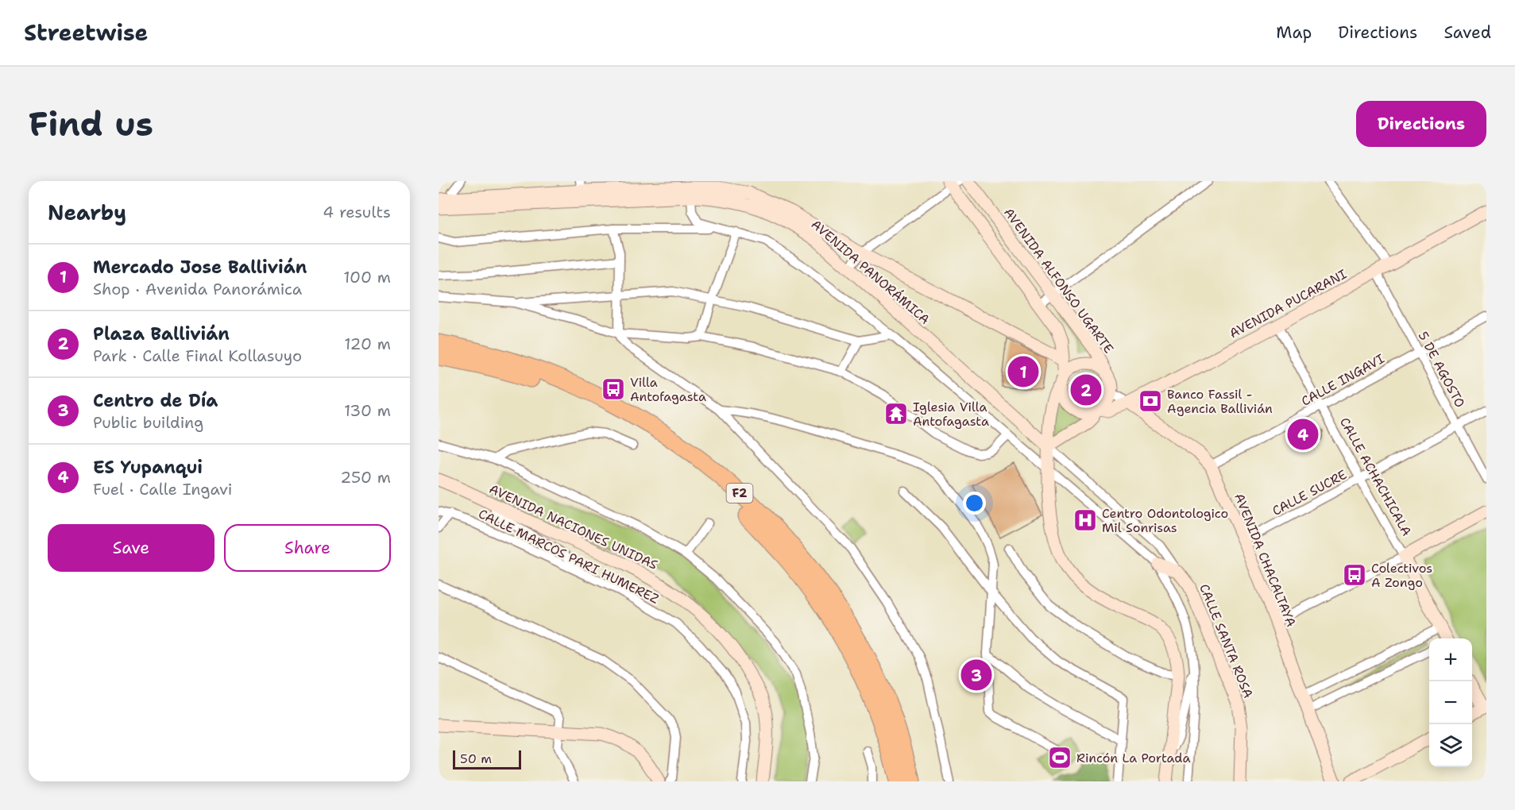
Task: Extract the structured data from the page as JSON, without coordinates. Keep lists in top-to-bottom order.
{
  "streets": {
    "highway": ["F2"],
    "street": [
      "AVENIDA PANORÁMICA",
      "AVENIDA ALFONSO UGARTE",
      "AVENIDA PUCARANI",
      "5 DE AGOSTO",
      "CALLE INGAVI",
      "CALLE ACHACHICALA",
      "CALLE SUCRE",
      "AVENIDA NACIONES UNIDAS",
      "CALLE MARCOS PARI HUMEREZ",
      "AVENIDA CHACALTAYA",
      "CALLE SANTA ROSA"
    ]
  },
  "crossings": [
    ["AVENIDA PANORÁMICA", "CALLE SANTA ROSA"],
    ["AVENIDA ALFONSO UGARTE", "AVENIDA PUCARANI"],
    ["AVENIDA ALFONSO UGARTE", "AVENIDA CHACALTAYA"],
    ["AVENIDA PUCARANI", "5 DE AGOSTO"],
    ["AVENIDA PUCARANI", "CALLE ACHACHICALA"],
    ["AVENIDA PUCARANI", "AVENIDA CHACALTAYA"],
    ["5 DE AGOSTO", "CALLE INGAVI"],
    ["5 DE AGOSTO", "CALLE SUCRE"],
    ["CALLE INGAVI", "CALLE ACHACHICALA"],
    ["CALLE INGAVI", "AVENIDA CHACALTAYA"],
    ["CALLE ACHACHICALA", "CALLE SUCRE"],
    ["CALLE SUCRE", "AVENIDA CHACALTAYA"]
  ],
  "places": {
    "bus stop": ["Villa Antofagasta", "Colectivos A Zongo"],
    "bank": ["Banco Fassil - Agencia Ballivián"],
    "temple": ["Iglesia Villa Antofagasta"],
    "hospital": ["Centro Odontologico Mil Sonrisas"],
    "sports": ["Rincón La Portada"]
  },
  "scale_bar": "50 m",
  "page": {
    "header": "Streetwise",
    "nav": ["Map", "Directions", "Saved"],
    "buttons": [
      "Directions",
      ["Save", "Share"]
    ],
    "title": "Find us",
    "heading": ["Nearby", "4 results"],
    "list": [
      {
        "mark": "1",
        "name": "Mercado Jose Ballivián",
        "note": "Shop · Avenida Panorámica",
        "value": "100 m"
      },
      {
        "mark": "2",
        "name": "Plaza Ballivián",
        "note": "Park · Calle Final Kollasuyo",
        "value": "120 m"
      },
      {
        "mark": "3",
        "name": "Centro de Día",
        "note": "Public building",
        "value": "130 m"
      },
      {
        "mark": "4",
        "name": "ES Yupanqui",
        "note": "Fuel · Calle Ingavi",
        "value": "250 m"
      }
    ],
    "pins": [
      "1",
      "2",
      "4",
      "3"
    ],
    "map_buttons": ["+", "−"],
    "scale": "50 m"
  }
}
